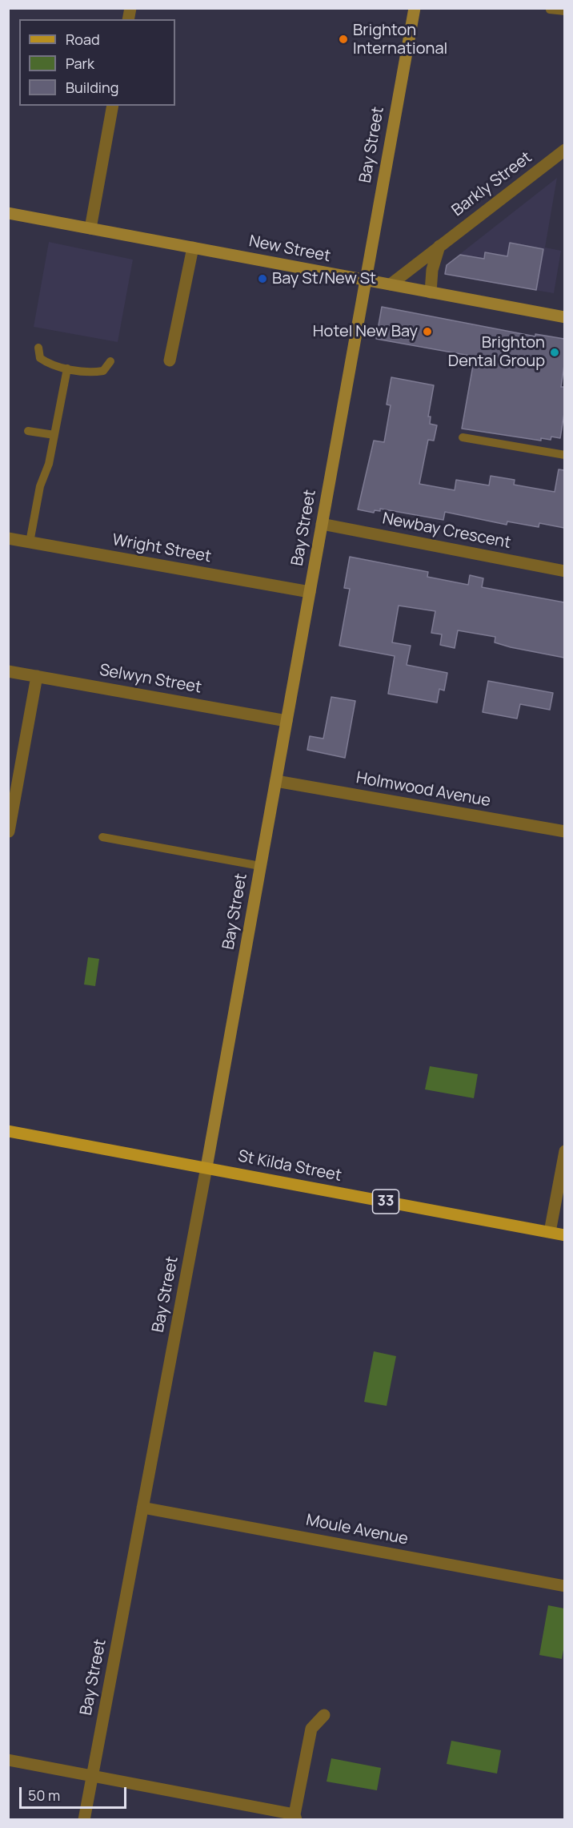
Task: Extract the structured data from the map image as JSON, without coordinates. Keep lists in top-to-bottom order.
{
  "streets": {
    "main road": ["St Kilda Street", "33"],
    "street": [
      "Bay Street",
      "Barkly Street",
      "New Street",
      "Newbay Crescent",
      "Wright Street",
      "Selwyn Street",
      "Holmwood Avenue",
      "Moule Avenue"
    ]
  },
  "crossings": [
    ["Bay Street", "New Street"],
    ["Bay Street", "Newbay Crescent"],
    ["Bay Street", "Wright Street"],
    ["Bay Street", "Selwyn Street"],
    ["Bay Street", "Holmwood Avenue"],
    ["Bay Street", "St Kilda Street"],
    ["Bay Street", "Moule Avenue"],
    ["Barkly Street", "New Street"]
  ],
  "places": [
    "Brighton International",
    "Bay St/New St",
    "Hotel New Bay",
    "Brighton Dental Group"
  ],
  "legend": ["Road", "Park", "Building"],
  "scale_bar": "50 m"
}
